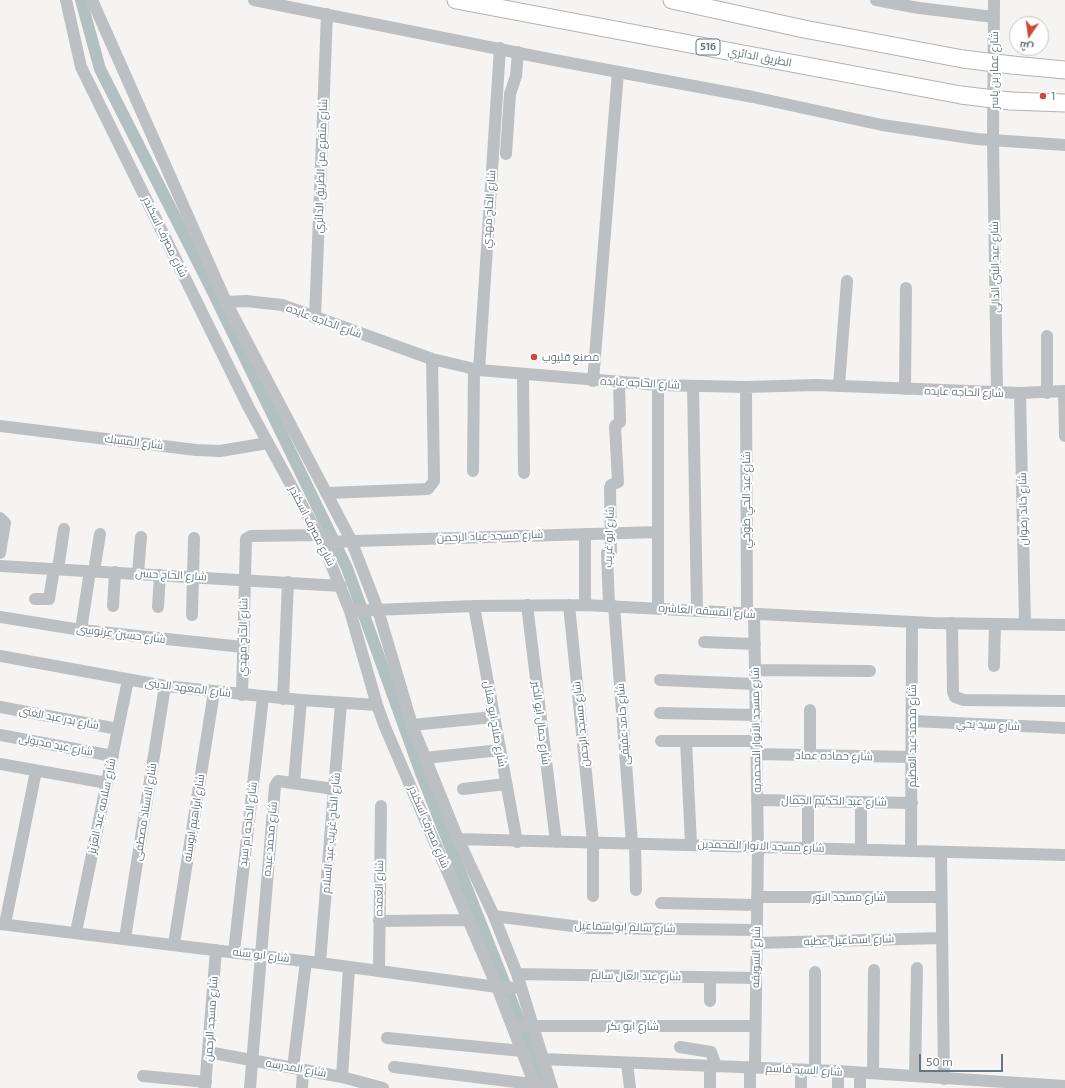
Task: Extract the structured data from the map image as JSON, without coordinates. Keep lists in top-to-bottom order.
{
  "streets": {
    "highway": ["516", "الطريق الدائري"],
    "street": [
      "شارع عمار بن ياسر",
      "شارع متفرع من الطريق الدائري",
      "شارع الحاج مهدي",
      "شارع مصرف اسكندر",
      "شارع عبد البنى الدالى",
      "شارع الحاجه عايده",
      "شارع المسبك",
      "شارع عبد الحي طوخي",
      "شارع خالد رضوان",
      "شارع مسجد عباد الرحمن",
      "شارع ابو غريب",
      "شارع الحاج حسن",
      "شارع المسقه العاشره",
      "شارع حسين عرنوسى",
      "شارع المعهد الدينى",
      "شارع بدر عبد الغنى",
      "شارع جمال ابو الخير",
      "شارع صلاح ابو هلال",
      "شارع مسجد الرحمن",
      "شارع حامد عفيفى",
      "شارع سيد يحي",
      "شارع مسجد الانوار المحمديه",
      "شارع محمد عبد العظيم",
      "شارع عيد مدبولى",
      "شارع حماده عماد",
      "شارع عبد الحكيم الجمال",
      "شارع سلامه عبد العزيز",
      "شارع الاستاذ مصطفى",
      "شارع ابراهيم ابوسنه",
      "شارع الحاجه ام سيد",
      "شارع الحاج غريب عبد السلام",
      "شارع محمد عبده",
      "شارع مسجد الانوار المحمدين",
      "شارع العمده",
      "شارع مسجد النور",
      "شارع سالم ابواسماعيل",
      "شارع اسماعيل عطيه",
      "شارع ابو سنه",
      "شارع السويقه",
      "شارع عبد العال سالم",
      "شارع ابو بكر",
      "شارع المدرسه",
      "شارع السيد قاسم"
    ]
  },
  "crossings": [
    ["شارع عمار بن ياسر", "شارع عبد البنى الدالى"],
    ["شارع متفرع من الطريق الدائري", "شارع الحاجه عايده"],
    ["شارع الحاج مهدي", "شارع مصرف اسكندر"],
    ["شارع الحاج مهدي", "شارع الحاجه عايده"],
    ["شارع الحاج مهدي", "شارع مسجد عباد الرحمن"],
    ["شارع الحاج مهدي", "شارع الحاج حسن"],
    ["شارع الحاج مهدي", "شارع حسين عرنوسى"],
    ["شارع الحاج مهدي", "شارع المعهد الدينى"],
    ["شارع مصرف اسكندر", "شارع الحاجه عايده"],
    ["شارع مصرف اسكندر", "شارع المسبك"],
    ["شارع مصرف اسكندر", "شارع مسجد عباد الرحمن"],
    ["شارع مصرف اسكندر", "شارع الحاج حسن"],
    ["شارع مصرف اسكندر", "شارع المسقه العاشره"],
    ["شارع مصرف اسكندر", "شارع المعهد الدينى"],
    ["شارع مصرف اسكندر", "شارع مسجد الانوار المحمدين"],
    ["شارع مصرف اسكندر", "شارع سالم ابواسماعيل"],
    ["شارع مصرف اسكندر", "شارع ابو سنه"],
    ["شارع مصرف اسكندر", "شارع عبد العال سالم"],
    ["شارع مصرف اسكندر", "شارع ابو بكر"],
    ["شارع مصرف اسكندر", "شارع السيد قاسم"],
    ["شارع عبد البنى الدالى", "شارع الحاجه عايده"],
    ["شارع الحاجه عايده", "شارع عبد الحي طوخي"],
    ["شارع الحاجه عايده", "شارع خالد رضوان"],
    ["شارع الحاجه عايده", "شارع ابو غريب"],
    ["شارع عبد الحي طوخي", "شارع المسقه العاشره"],
    ["شارع عبد الحي طوخي", "شارع مسجد الانوار المحمديه"],
    ["شارع خالد رضوان", "شارع المسقه العاشره"],
    ["شارع مسجد عباد الرحمن", "شارع ابو غريب"],
    ["شارع ابو غريب", "شارع المسقه العاشره"],
    ["شارع ابو غريب", "شارع حامد عفيفى"],
    ["شارع المسقه العاشره", "شارع جمال ابو الخير"],
    ["شارع المسقه العاشره", "شارع صلاح ابو هلال"],
    ["شارع المسقه العاشره", "شارع مسجد الرحمن"],
    ["شارع المسقه العاشره", "شارع حامد عفيفى"],
    ["شارع المسقه العاشره", "شارع مسجد الانوار المحمديه"],
    ["شارع المسقه العاشره", "شارع محمد عبد العظيم"],
    ["شارع المعهد الدينى", "شارع سلامه عبد العزيز"],
    ["شارع المعهد الدينى", "شارع الاستاذ مصطفى"],
    ["شارع المعهد الدينى", "شارع ابراهيم ابوسنه"],
    ["شارع المعهد الدينى", "شارع الحاجه ام سيد"],
    ["شارع المعهد الدينى", "شارع الحاج غريب عبد السلام"],
    ["شارع بدر عبد الغنى", "شارع سلامه عبد العزيز"],
    ["شارع جمال ابو الخير", "شارع مسجد الانوار المحمدين"],
    ["شارع صلاح ابو هلال", "شارع مسجد الانوار المحمدين"],
    ["شارع مسجد الرحمن", "شارع مسجد الانوار المحمدين"],
    ["شارع مسجد الرحمن", "شارع ابو سنه"],
    ["شارع مسجد الرحمن", "شارع المدرسه"],
    ["شارع حامد عفيفى", "شارع مسجد الانوار المحمدين"],
    ["شارع سيد يحي", "شارع محمد عبد العظيم"],
    ["شارع مسجد الانوار المحمديه", "شارع حماده عماد"],
    ["شارع مسجد الانوار المحمديه", "شارع عبد الحكيم الجمال"],
    ["شارع مسجد الانوار المحمديه", "شارع مسجد الانوار المحمدين"],
    ["شارع مسجد الانوار المحمديه", "شارع السويقه"],
    ["شارع محمد عبد العظيم", "شارع حماده عماد"],
    ["شارع محمد عبد العظيم", "شارع عبد الحكيم الجمال"],
    ["شارع محمد عبد العظيم", "شارع مسجد الانوار المحمدين"],
    ["شارع عيد مدبولى", "شارع سلامه عبد العزيز"],
    ["شارع سلامه عبد العزيز", "شارع ابو سنه"],
    ["شارع الاستاذ مصطفى", "شارع ابو سنه"],
    ["شارع ابراهيم ابوسنه", "شارع ابو سنه"],
    ["شارع الحاجه ام سيد", "شارع ابو سنه"],
    ["شارع الحاج غريب عبد السلام", "شارع محمد عبده"],
    ["شارع الحاج غريب عبد السلام", "شارع ابو سنه"],
    ["شارع محمد عبده", "شارع ابو سنه"],
    ["شارع مسجد الانوار المحمدين", "شارع السويقه"],
    ["شارع العمده", "شارع ابو سنه"],
    ["شارع مسجد النور", "شارع السويقه"],
    ["شارع سالم ابواسماعيل", "شارع السويقه"],
    ["شارع اسماعيل عطيه", "شارع السويقه"],
    ["شارع السويقه", "شارع عبد العال سالم"],
    ["شارع السويقه", "شارع ابو بكر"],
    ["شارع السويقه", "شارع السيد قاسم"]
  ],
  "places": ["1", "مصنع قليوب"],
  "scale_bar": "50 m",
  "north": "bottom"
}
